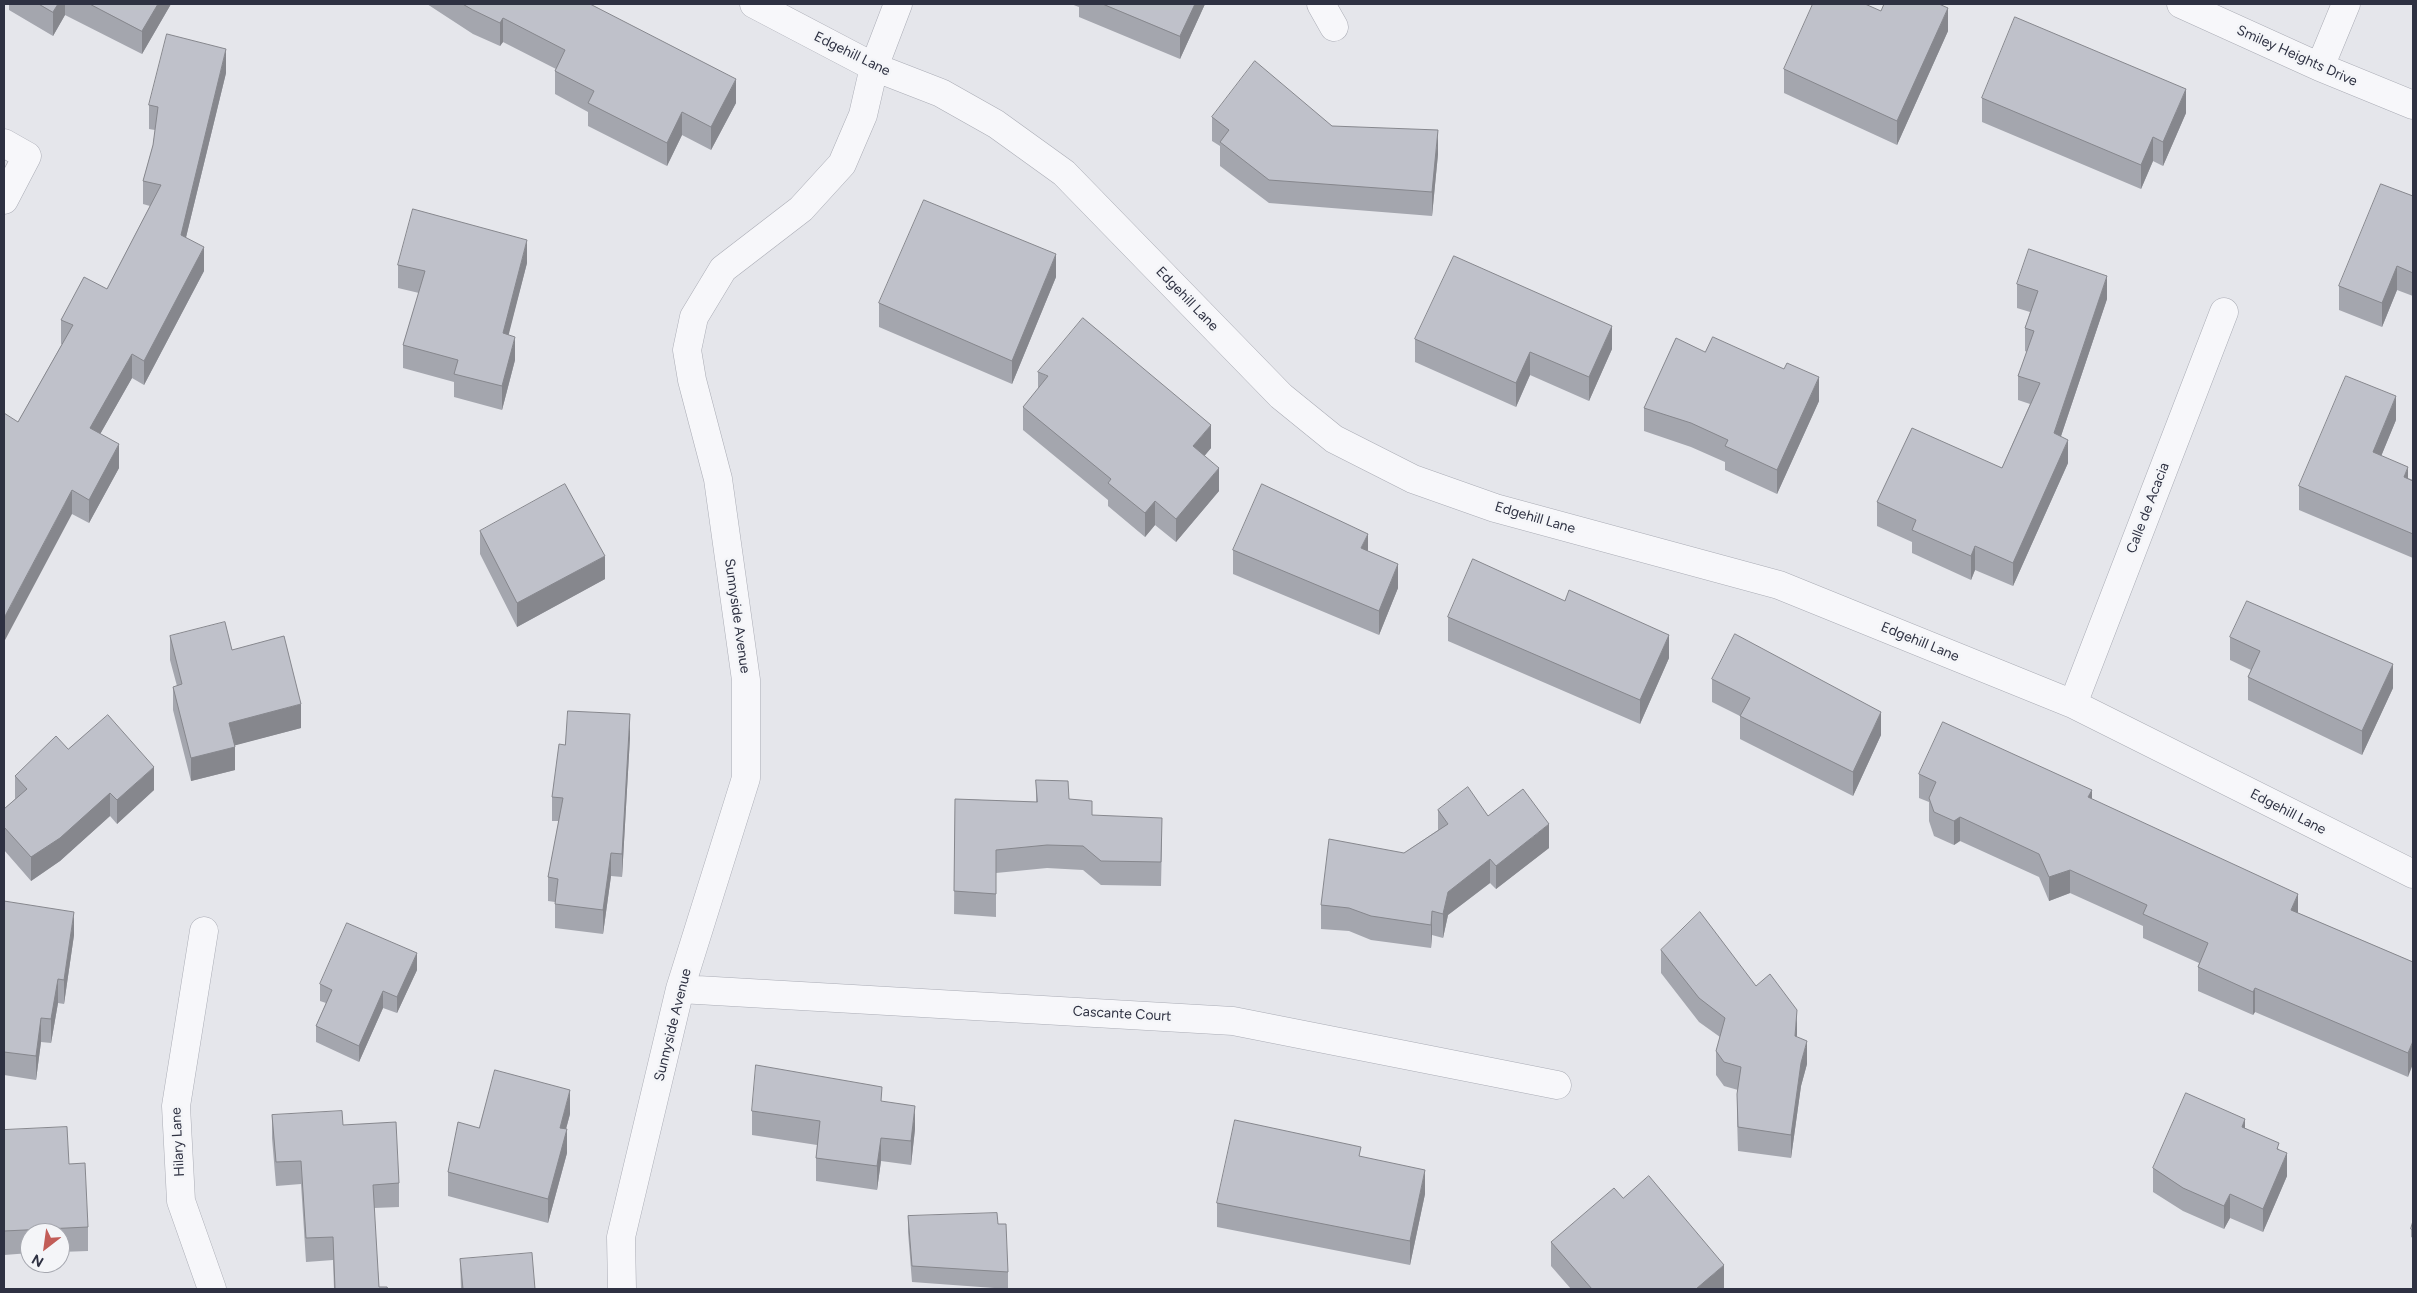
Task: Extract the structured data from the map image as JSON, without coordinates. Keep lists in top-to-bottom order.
{
  "streets": {
    "street": [
      "Edgehill Lane",
      "Smiley Heights Drive",
      "Calle de Acacia",
      "Sunnyside Avenue",
      "Cascante Court",
      "Hilary Lane"
    ]
  },
  "crossings": [
    ["Edgehill Lane", "Calle de Acacia"],
    ["Edgehill Lane", "Sunnyside Avenue"],
    ["Sunnyside Avenue", "Cascante Court"]
  ],
  "north": "bottom left"
}
